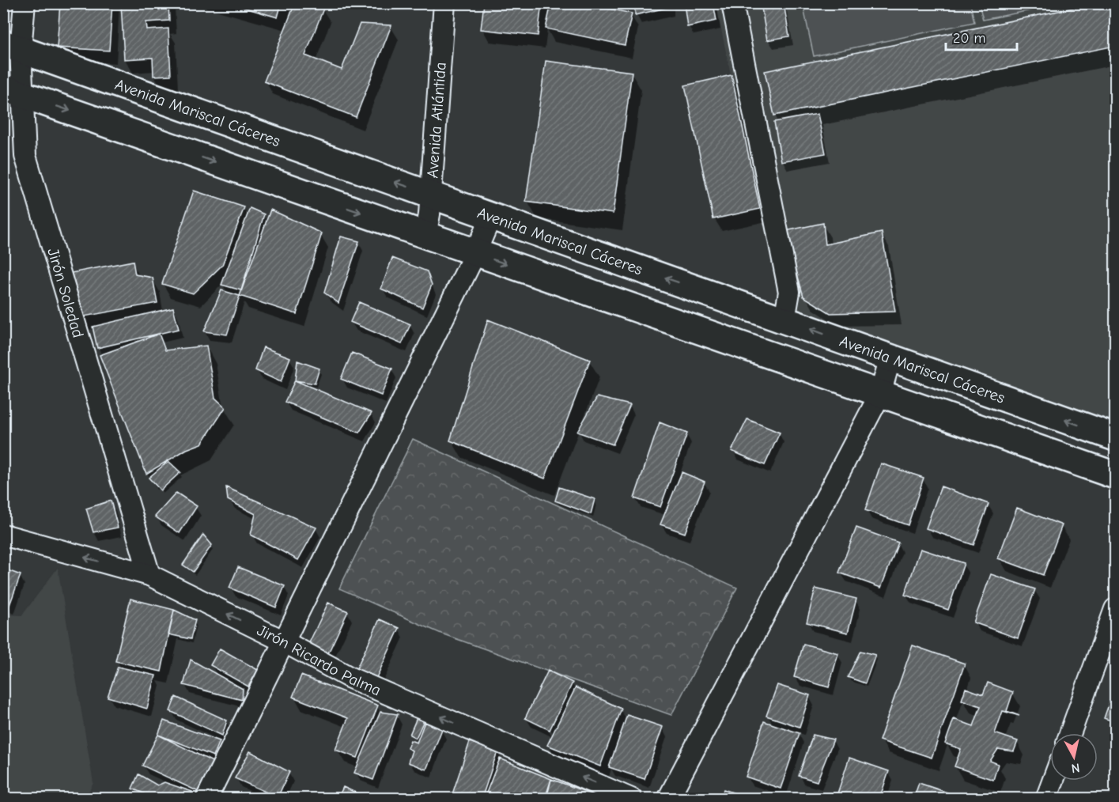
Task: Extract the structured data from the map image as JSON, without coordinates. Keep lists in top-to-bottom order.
{
  "streets": {
    "main road": ["Avenida Mariscal Cáceres"],
    "street": ["Avenida Atlántida", "Jirón Soledad", "Jirón Ricardo Palma"]
  },
  "crossings": [
    ["Avenida Mariscal Cáceres", "Avenida Atlántida"],
    ["Avenida Mariscal Cáceres", "Jirón Soledad"],
    ["Jirón Soledad", "Jirón Ricardo Palma"]
  ],
  "one_way": ["Jirón Ricardo Palma"],
  "scale_bar": "20 m",
  "north": "bottom"
}
